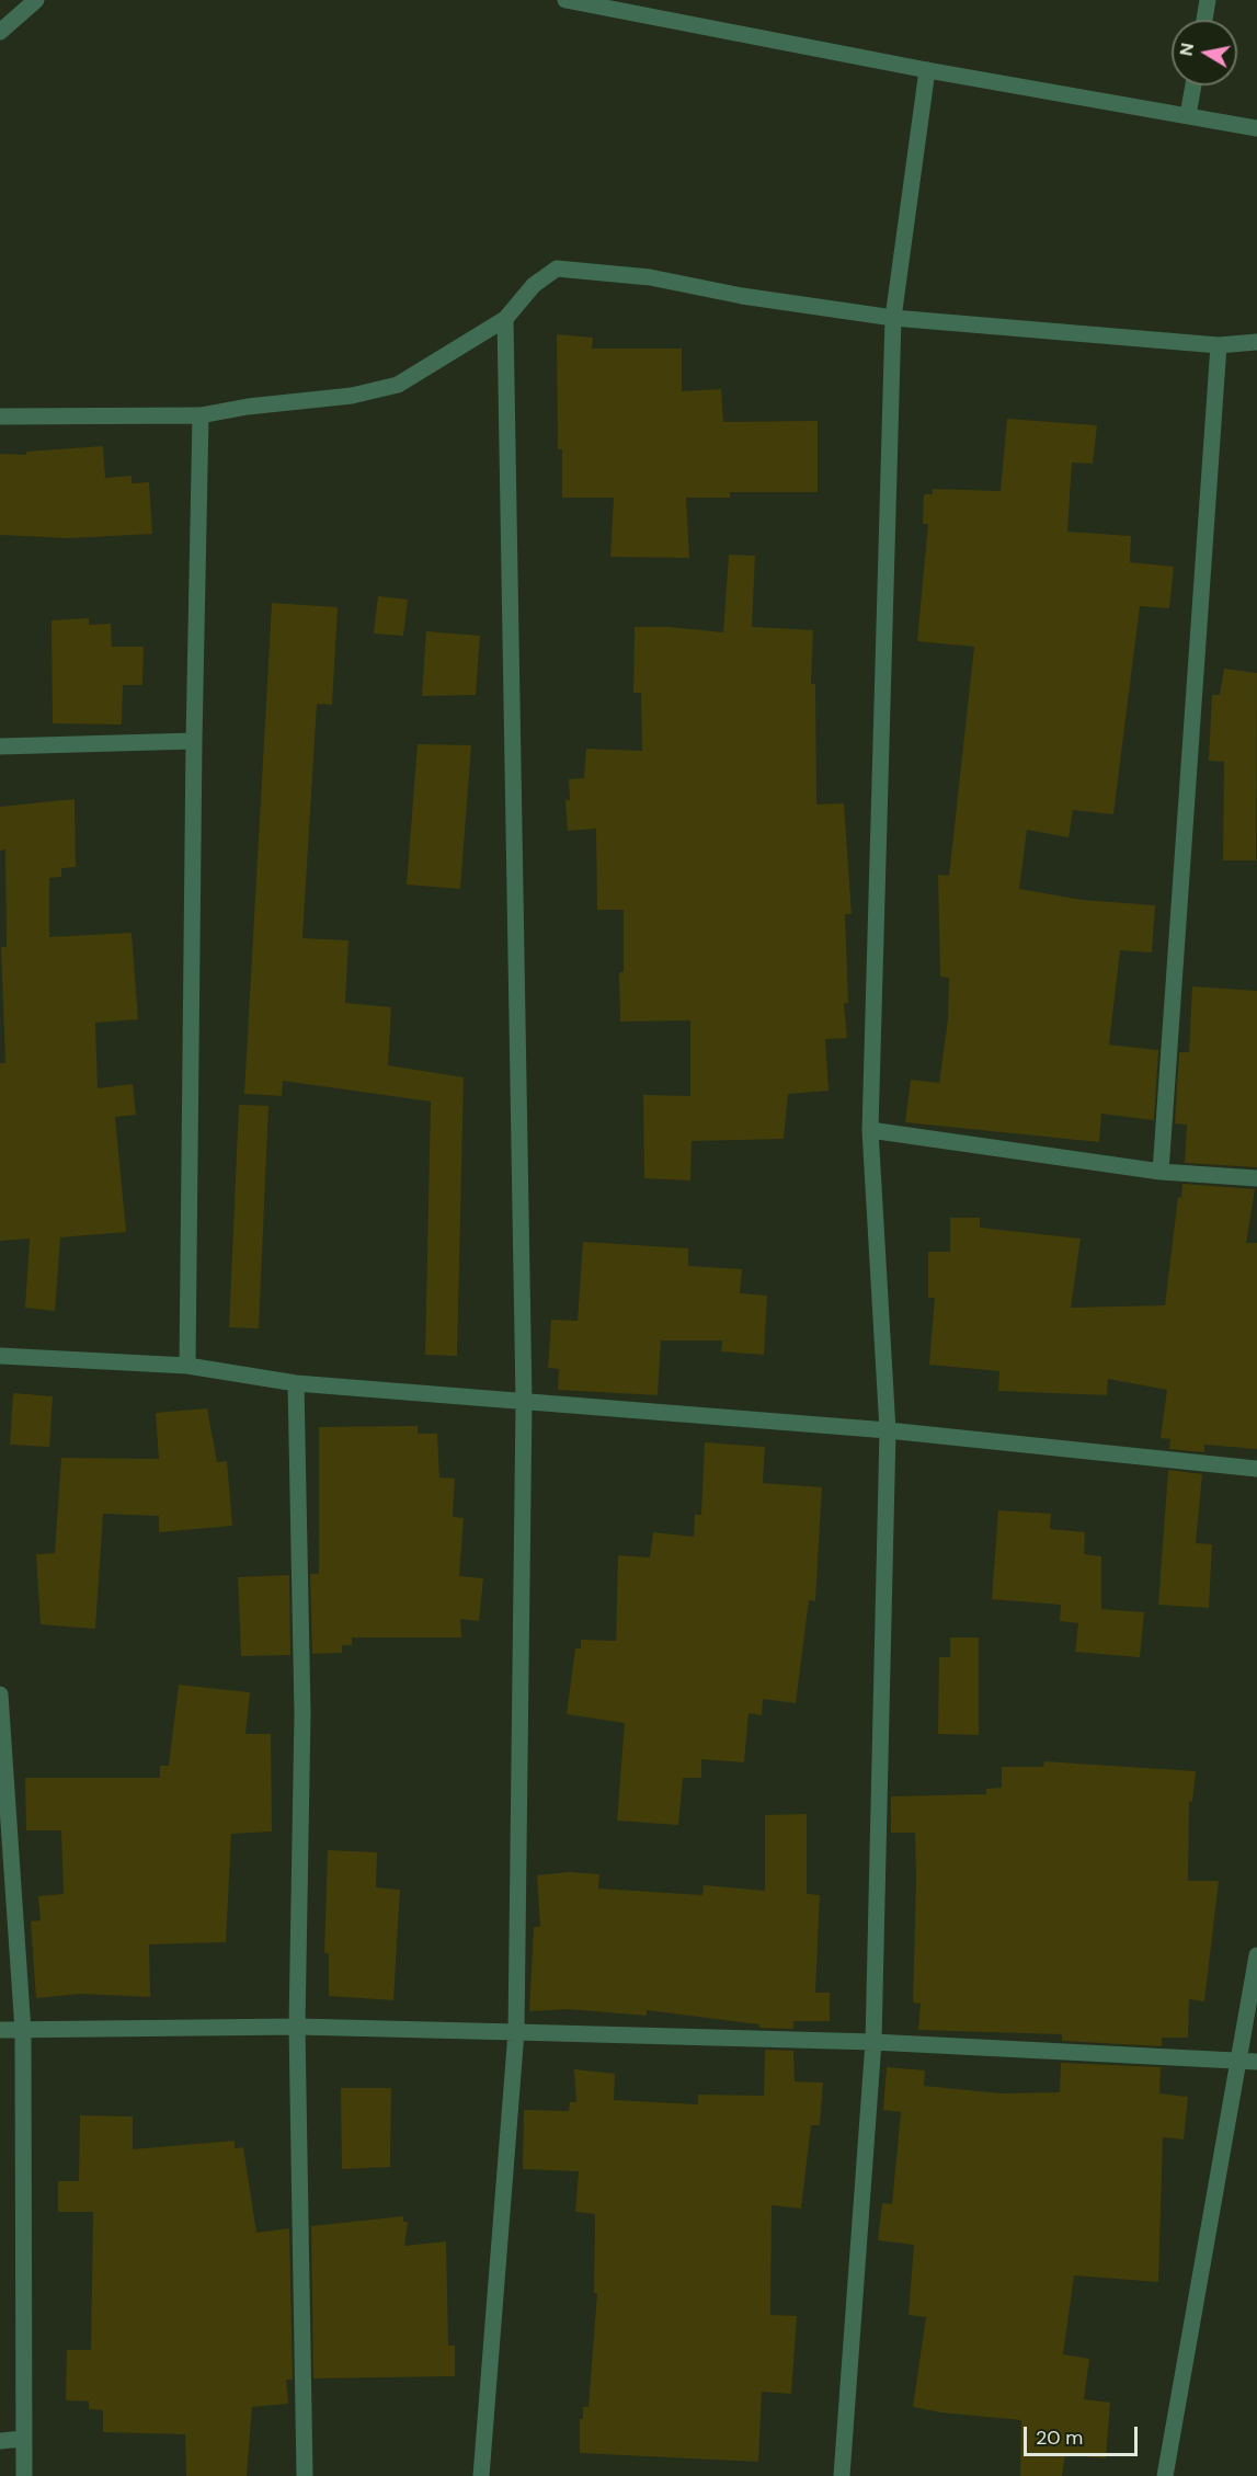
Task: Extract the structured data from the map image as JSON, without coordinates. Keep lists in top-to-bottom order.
{
  "scale_bar": "20 m",
  "north": "left"
}
